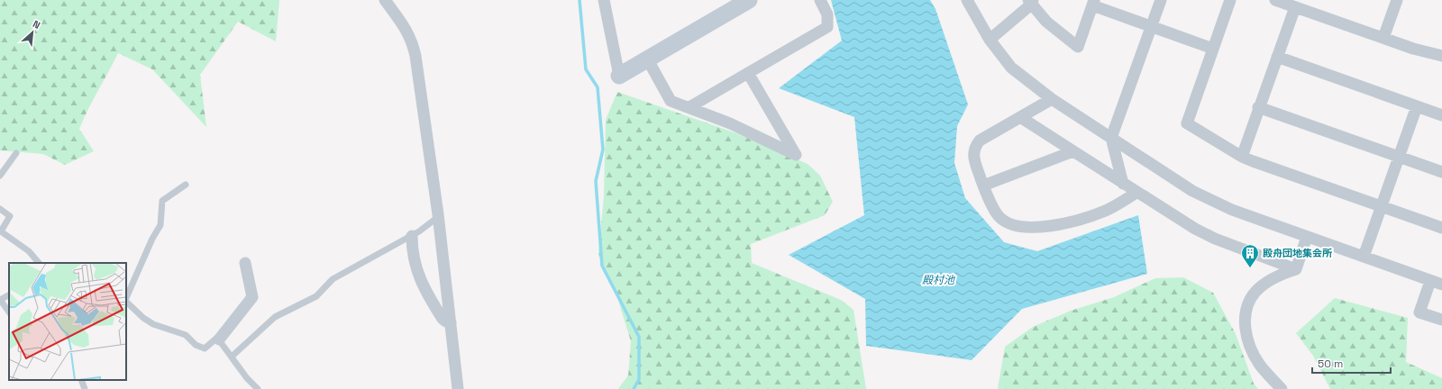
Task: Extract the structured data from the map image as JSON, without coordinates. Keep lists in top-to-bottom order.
{
  "water": ["殿村池"],
  "places": {
    "building": ["殿舟団地集会所"]
  },
  "scale_bar": "50 m",
  "north": "top right"
}
